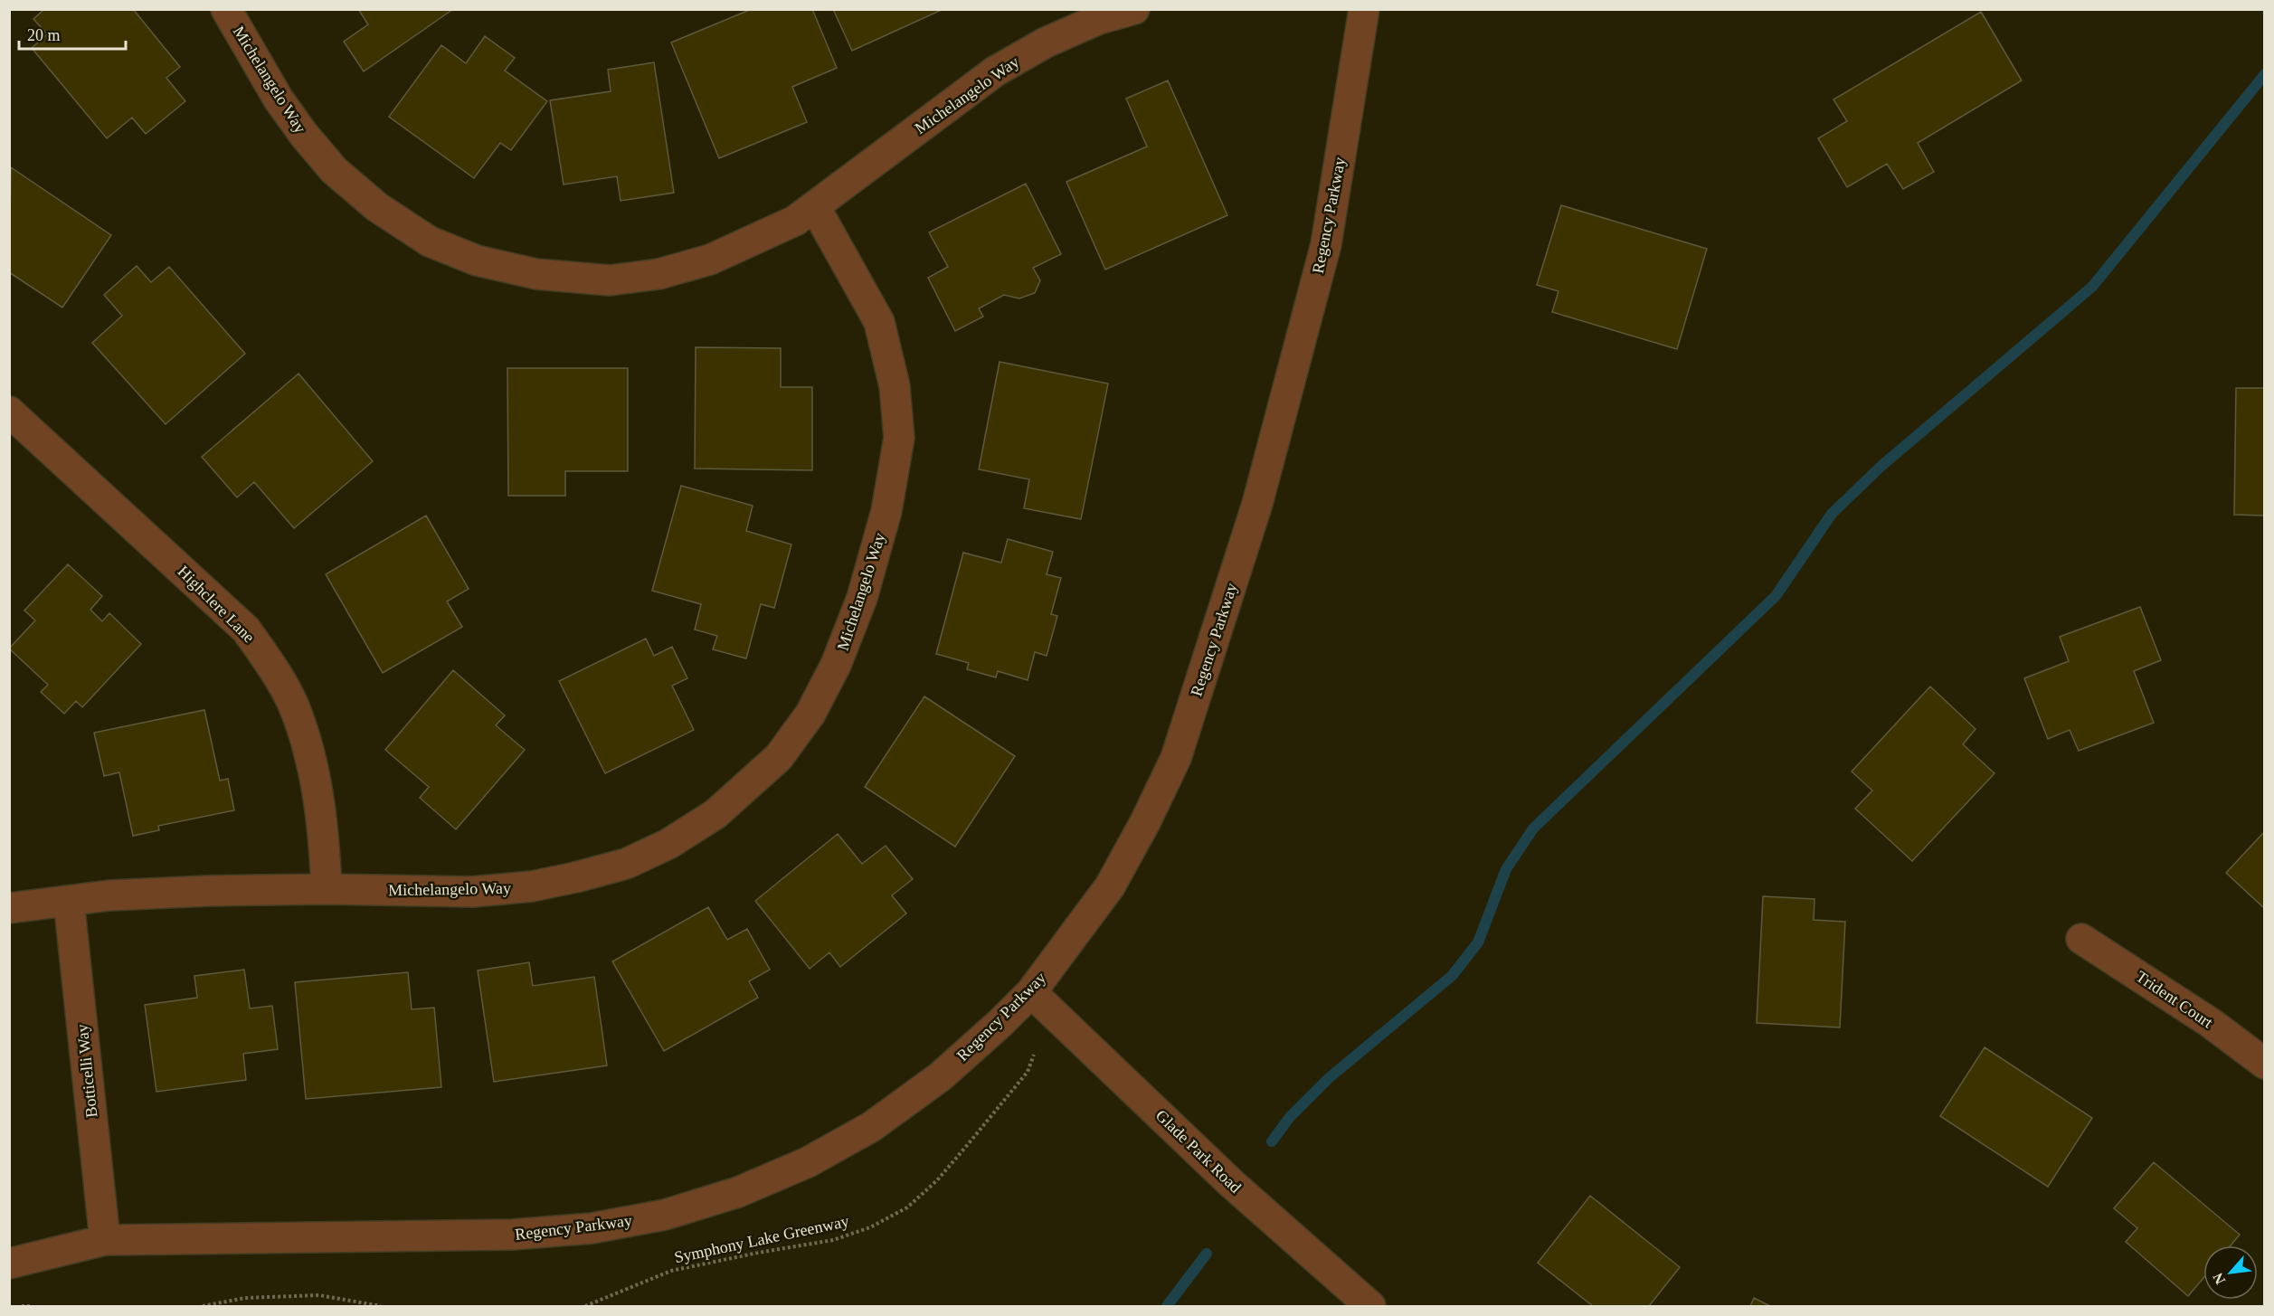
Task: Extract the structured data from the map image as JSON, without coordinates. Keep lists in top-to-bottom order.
{
  "streets": {
    "street": [
      "Michelangelo Way",
      "Regency Parkway",
      "Highclere Lane",
      "Trident Court",
      "Botticelli Way",
      "Glade Park Road"
    ],
    "path": ["Symphony Lake Greenway"]
  },
  "crossings": [
    ["Michelangelo Way", "Highclere Lane"],
    ["Michelangelo Way", "Botticelli Way"],
    ["Regency Parkway", "Botticelli Way"],
    ["Regency Parkway", "Glade Park Road"]
  ],
  "scale_bar": "20 m",
  "north": "bottom left"
}
